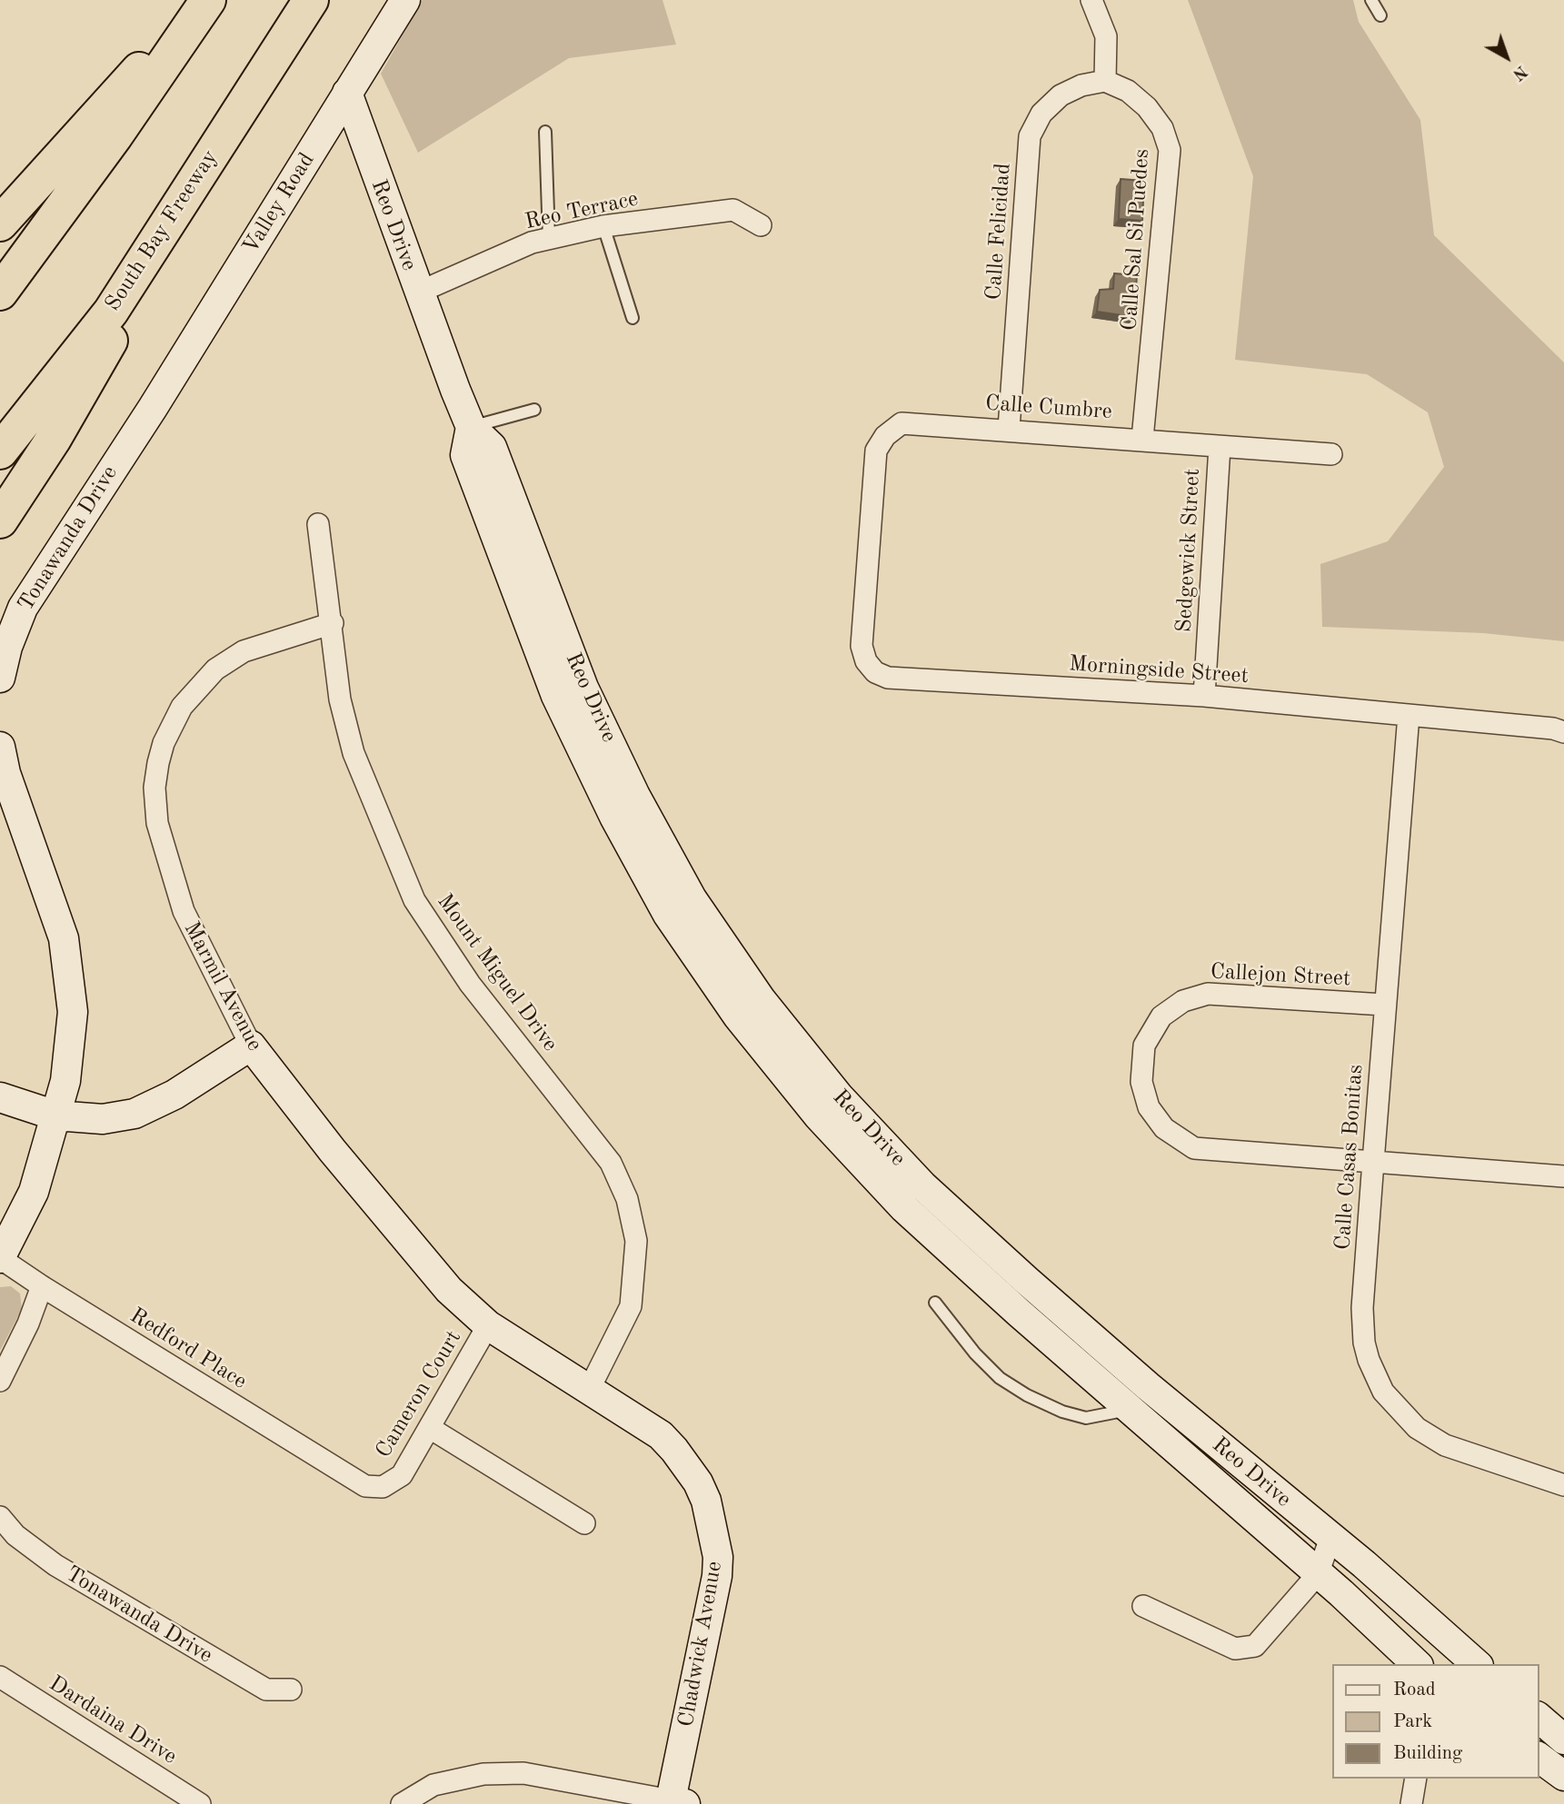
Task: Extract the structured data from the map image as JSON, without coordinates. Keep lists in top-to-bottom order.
{
  "streets": {
    "highway": ["South Bay Freeway"],
    "main road": [
      "Valley Road",
      "Reo Drive",
      "Tonawanda Drive",
      "Marmil Avenue",
      "Chadwick Avenue"
    ],
    "street": [
      "Reo Terrace",
      "Calle Felicidad",
      "Calle Sal Si Puedes",
      "Calle Cumbre",
      "Sedgewick Street",
      "Morningside Street",
      "Mount Miguel Drive",
      "Callejon Street",
      "Calle Casas Bonitas",
      "Redford Place",
      "Cameron Court",
      "Dardaina Drive"
    ]
  },
  "crossings": [
    ["Valley Road", "Reo Drive"],
    ["Valley Road", "Tonawanda Drive"],
    ["Reo Terrace", "Reo Drive"],
    ["Calle Felicidad", "Calle Sal Si Puedes"],
    ["Calle Felicidad", "Calle Cumbre"],
    ["Calle Sal Si Puedes", "Calle Cumbre"],
    ["Calle Cumbre", "Sedgewick Street"],
    ["Calle Cumbre", "Morningside Street"],
    ["Sedgewick Street", "Morningside Street"],
    ["Morningside Street", "Calle Casas Bonitas"],
    ["Mount Miguel Drive", "Marmil Avenue"],
    ["Mount Miguel Drive", "Chadwick Avenue"],
    ["Callejon Street", "Calle Casas Bonitas"],
    ["Marmil Avenue", "Cameron Court"],
    ["Marmil Avenue", "Chadwick Avenue"],
    ["Redford Place", "Cameron Court"]
  ],
  "legend": ["Road", "Park", "Building"],
  "north": "bottom right"
}
